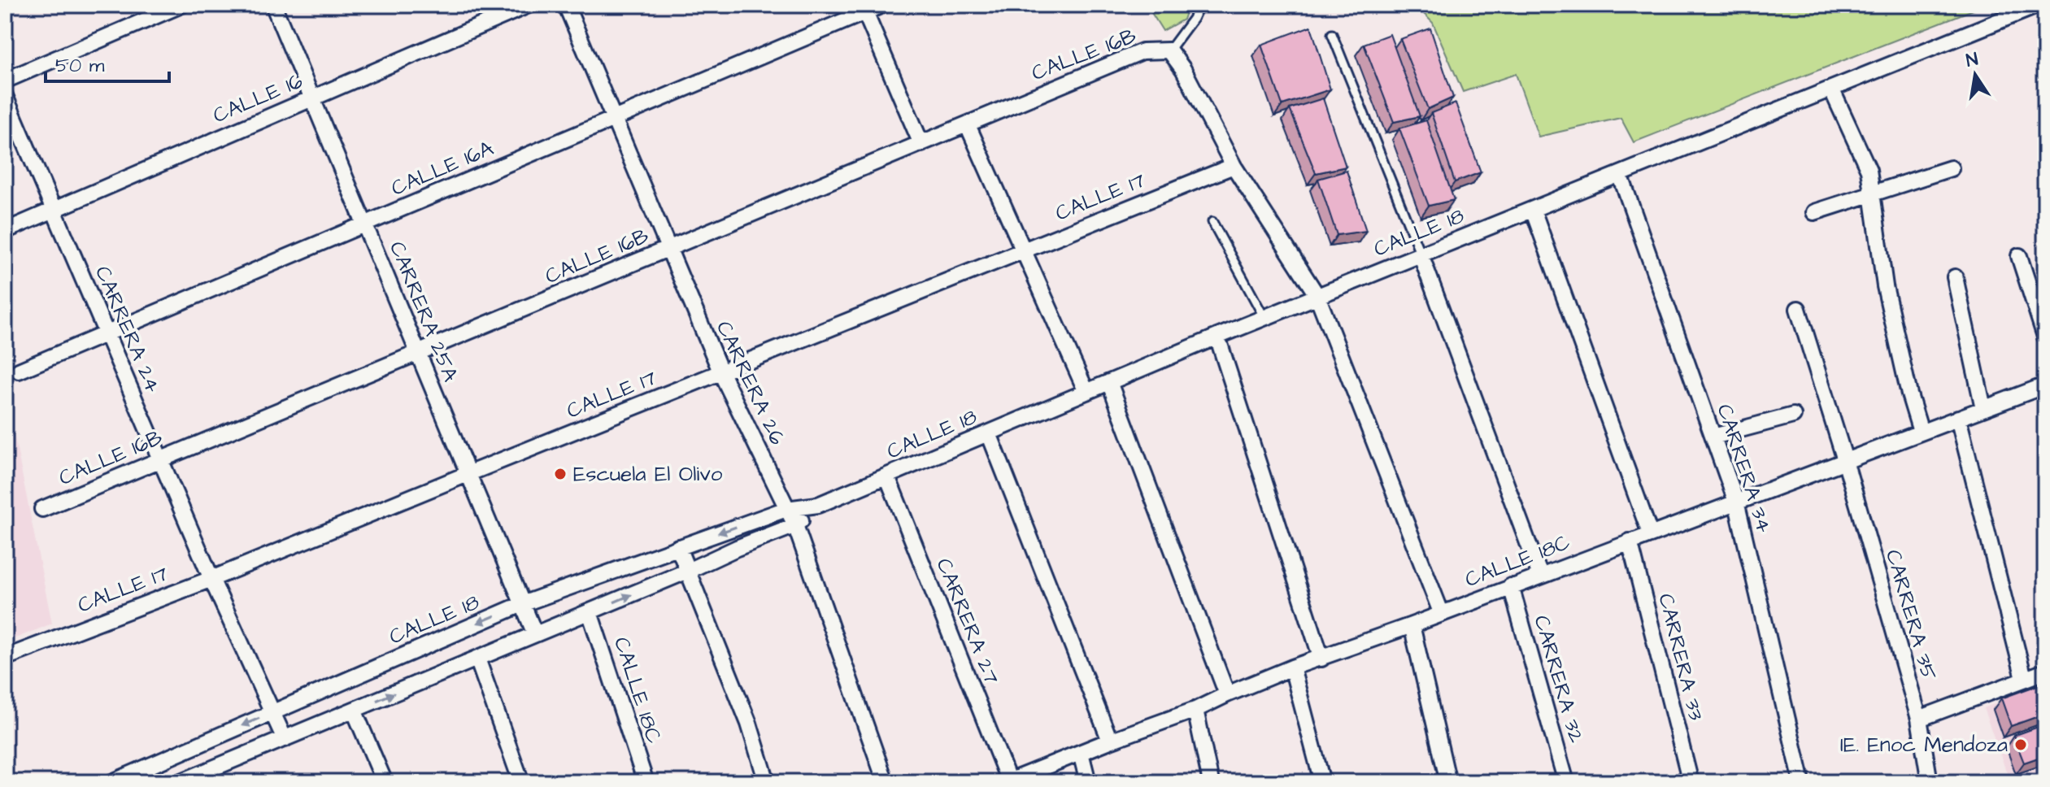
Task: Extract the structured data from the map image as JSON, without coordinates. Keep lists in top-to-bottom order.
{
  "streets": {
    "street": [
      "CALLE 16B",
      "CALLE 16",
      "CALLE 16A",
      "CALLE 17",
      "CALLE 18",
      "CARRERA 25A",
      "CARRERA 24",
      "CARRERA 26",
      "CARRERA 34",
      "CALLE 18C",
      "CARRERA 35",
      "CARRERA 27",
      "CARRERA 33",
      "CARRERA 32"
    ]
  },
  "crossings": [
    ["CALLE 16B", "CARRERA 25A"],
    ["CALLE 16B", "CARRERA 24"],
    ["CALLE 16B", "CARRERA 26"],
    ["CALLE 16", "CARRERA 25A"],
    ["CALLE 16", "CARRERA 24"],
    ["CALLE 16A", "CARRERA 25A"],
    ["CALLE 16A", "CARRERA 24"],
    ["CALLE 16A", "CARRERA 26"],
    ["CALLE 17", "CARRERA 25A"],
    ["CALLE 17", "CARRERA 24"],
    ["CALLE 17", "CARRERA 26"],
    ["CALLE 18", "CARRERA 25A"],
    ["CALLE 18", "CARRERA 24"],
    ["CALLE 18", "CARRERA 26"],
    ["CALLE 18", "CARRERA 34"],
    ["CALLE 18", "CALLE 18C"],
    ["CALLE 18", "CARRERA 27"],
    ["CARRERA 34", "CALLE 18C"],
    ["CALLE 18C", "CARRERA 35"],
    ["CALLE 18C", "CARRERA 27"],
    ["CALLE 18C", "CARRERA 33"],
    ["CALLE 18C", "CARRERA 32"]
  ],
  "places": ["Escuela El Olivo", "IE. Enoc Mendoza"],
  "scale_bar": "50 m",
  "north": "top"
}
